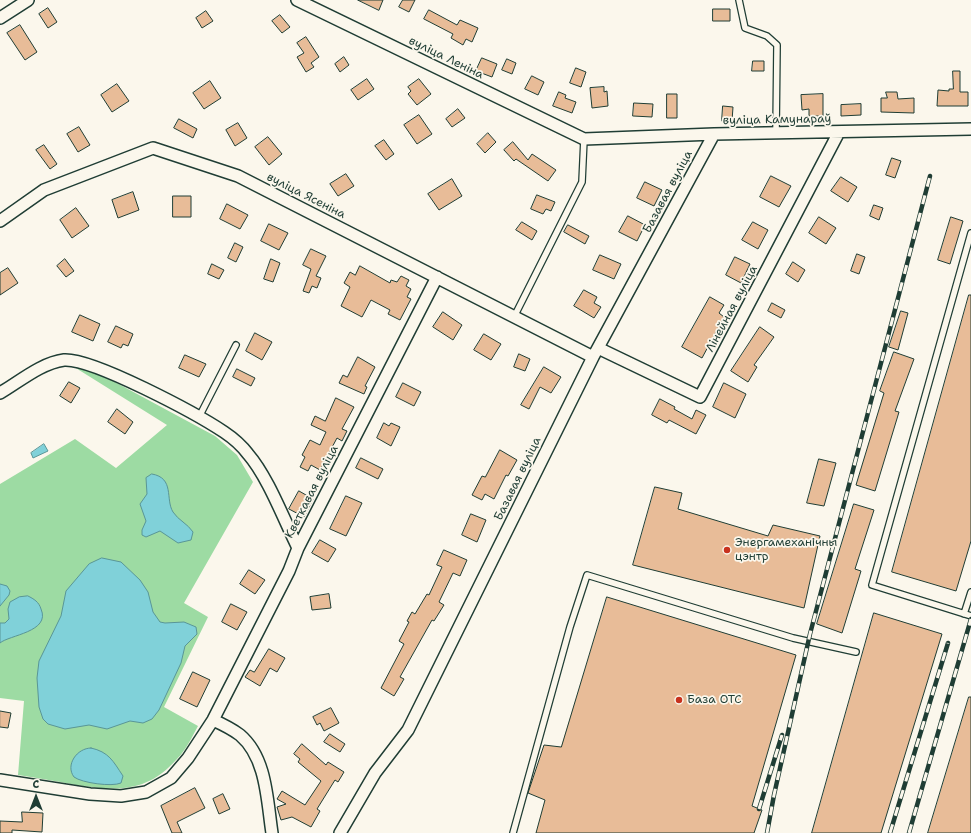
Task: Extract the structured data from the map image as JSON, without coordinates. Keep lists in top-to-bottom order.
{
  "streets": {
    "street": [
      "вуліца Леніна",
      "вуліца Камунараў",
      "Базавая вуліца",
      "вуліца Ясеніна",
      "Лінейная вуліца",
      "Кветкавая вуліца"
    ]
  },
  "crossings": [
    ["вуліца Леніна", "вуліца Камунараў"],
    ["вуліца Камунараў", "Базавая вуліца"],
    ["вуліца Камунараў", "Лінейная вуліца"],
    ["Базавая вуліца", "вуліца Ясеніна"],
    ["Базавая вуліца", "Лінейная вуліца"],
    ["вуліца Ясеніна", "Лінейная вуліца"],
    ["вуліца Ясеніна", "Кветкавая вуліца"]
  ],
  "places": ["Энергамеханічны цэнтр", "База ОТС"],
  "north": "top"
}
